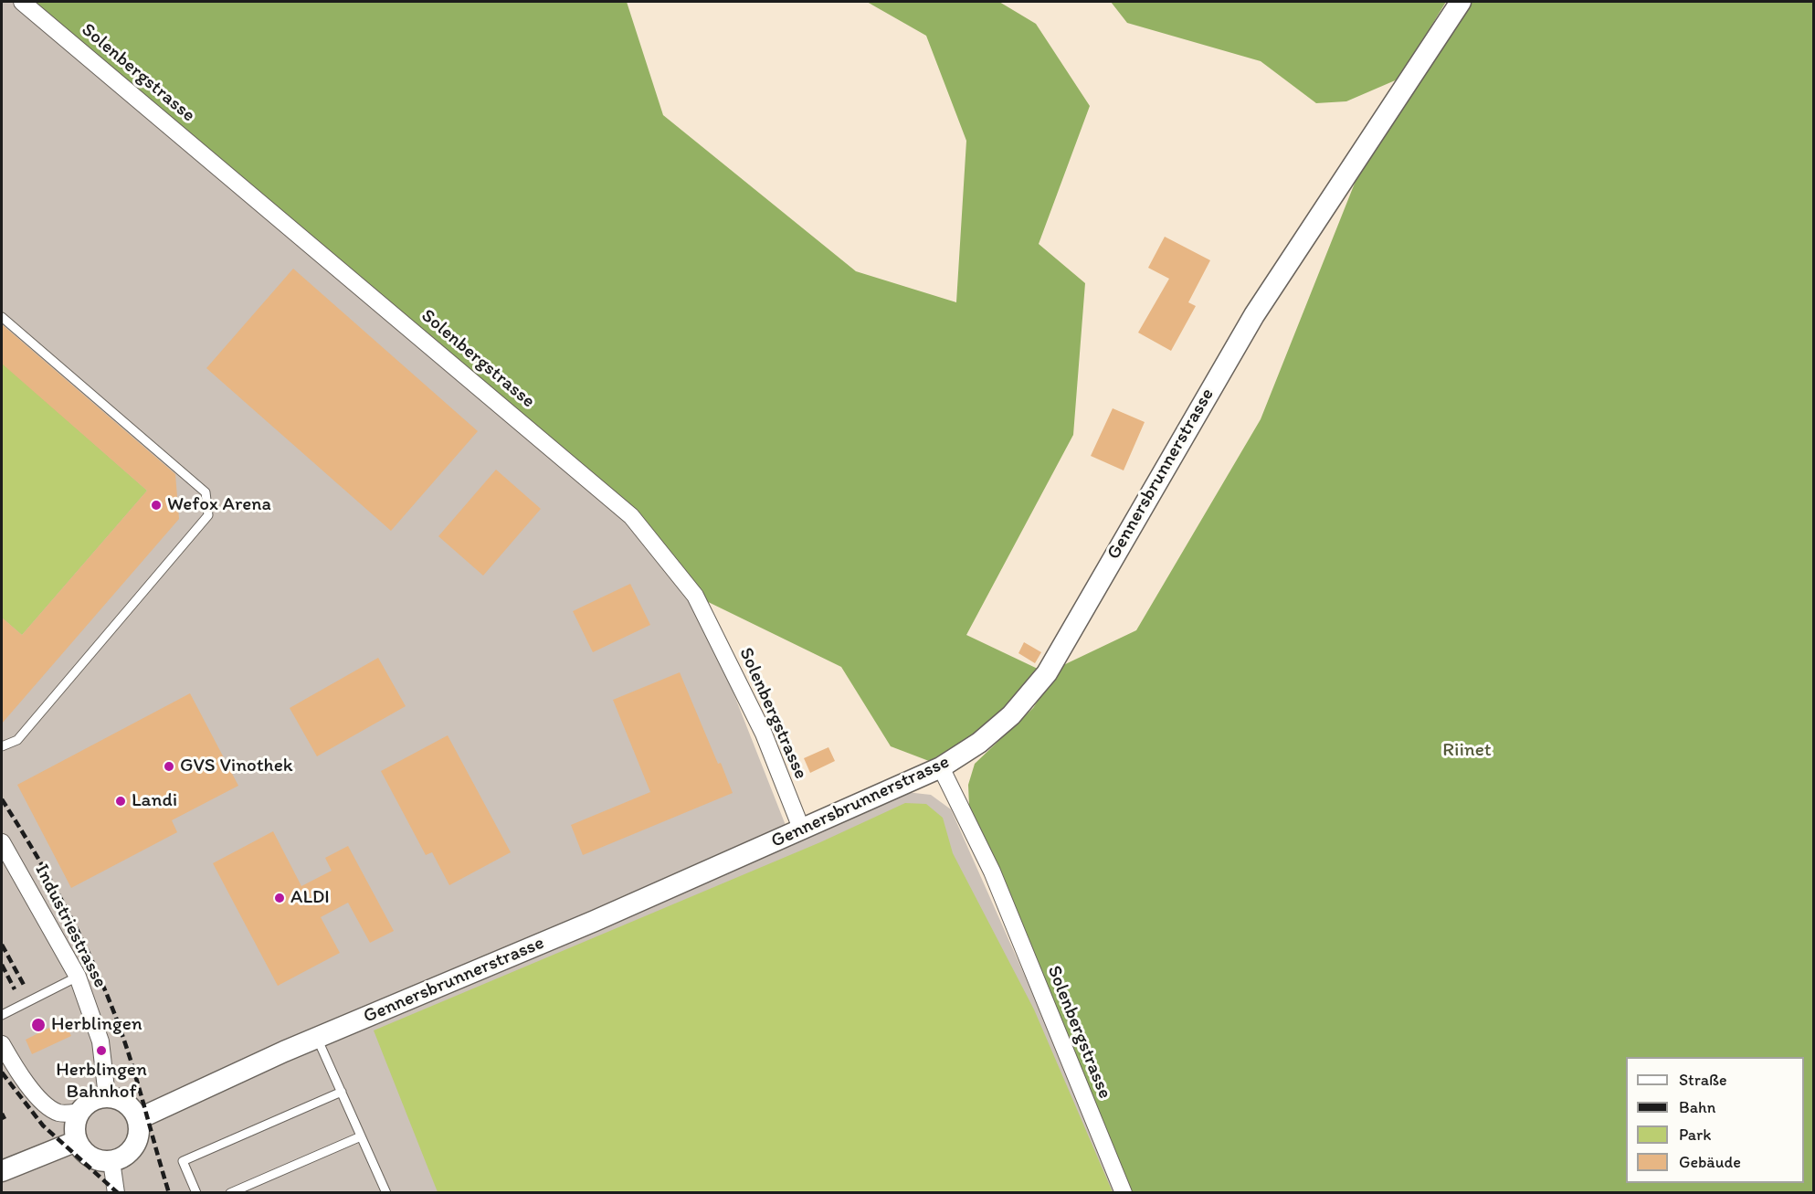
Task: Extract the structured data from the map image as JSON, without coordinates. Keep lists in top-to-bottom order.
{
  "streets": {
    "street": ["Solenbergstrasse", "Gennersbrunnerstrasse", "Industriestrasse"]
  },
  "crossings": [
    ["Solenbergstrasse", "Gennersbrunnerstrasse"],
    ["Gennersbrunnerstrasse", "Industriestrasse"]
  ],
  "parks": ["Riinet"],
  "places": [
    "Wefox Arena",
    "GVS Vinothek",
    "Landi",
    "ALDI",
    "Herblingen",
    "Herblingen Bahnhof"
  ],
  "legend": [
    "Straße",
    "Bahn",
    "Park",
    "Gebäude"
  ]
}
